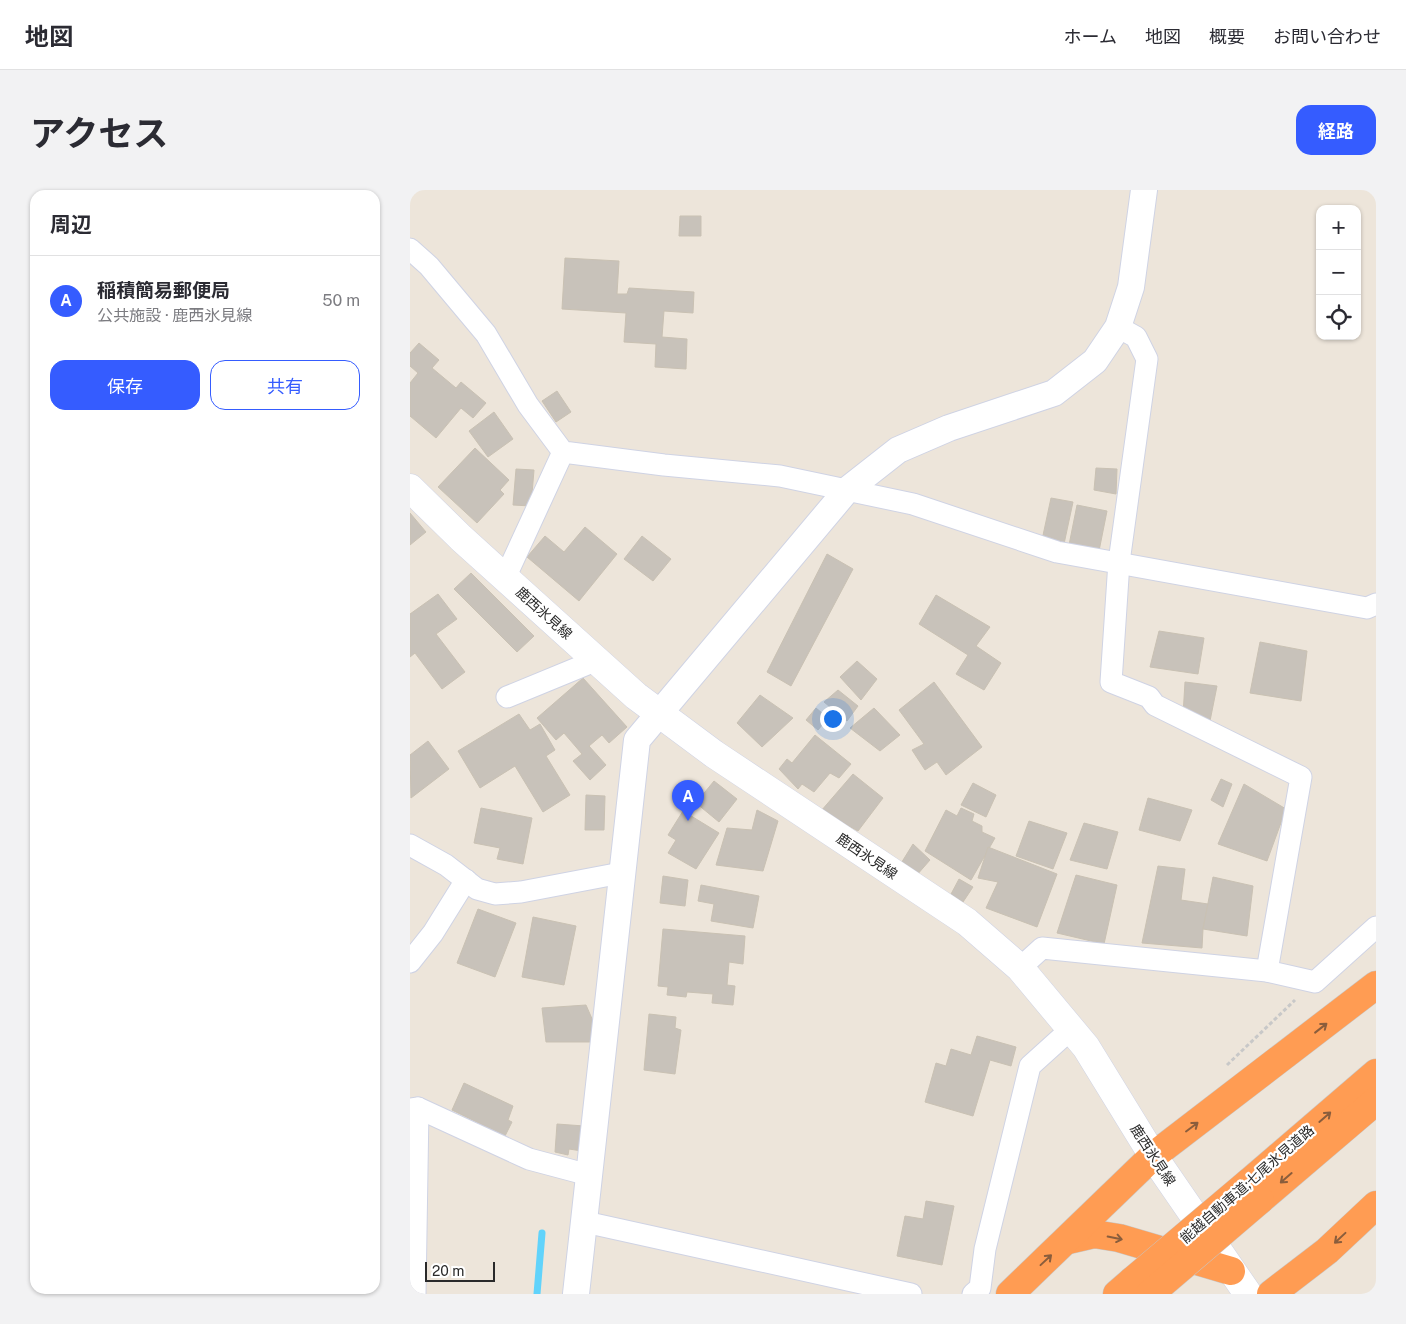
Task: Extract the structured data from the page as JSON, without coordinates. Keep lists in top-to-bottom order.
{
  "streets": {
    "highway": ["能越自動車道;七尾氷見道路"],
    "main road": ["鹿西氷見線"]
  },
  "scale_bar": "20 m",
  "page": {
    "header": "地図",
    "nav": [
      "ホーム",
      "地図",
      "概要",
      "お問い合わせ"
    ],
    "title": "アクセス",
    "buttons": [
      "経路",
      ["保存", "共有"]
    ],
    "heading": "周辺",
    "map_buttons": ["+", "−"],
    "list": [
      {
        "mark": "A",
        "name": "稲積簡易郵便局",
        "note": "公共施設 · 鹿西氷見線",
        "value": "50 m"
      }
    ],
    "pins": "A",
    "scale": "20 m"
  }
}
